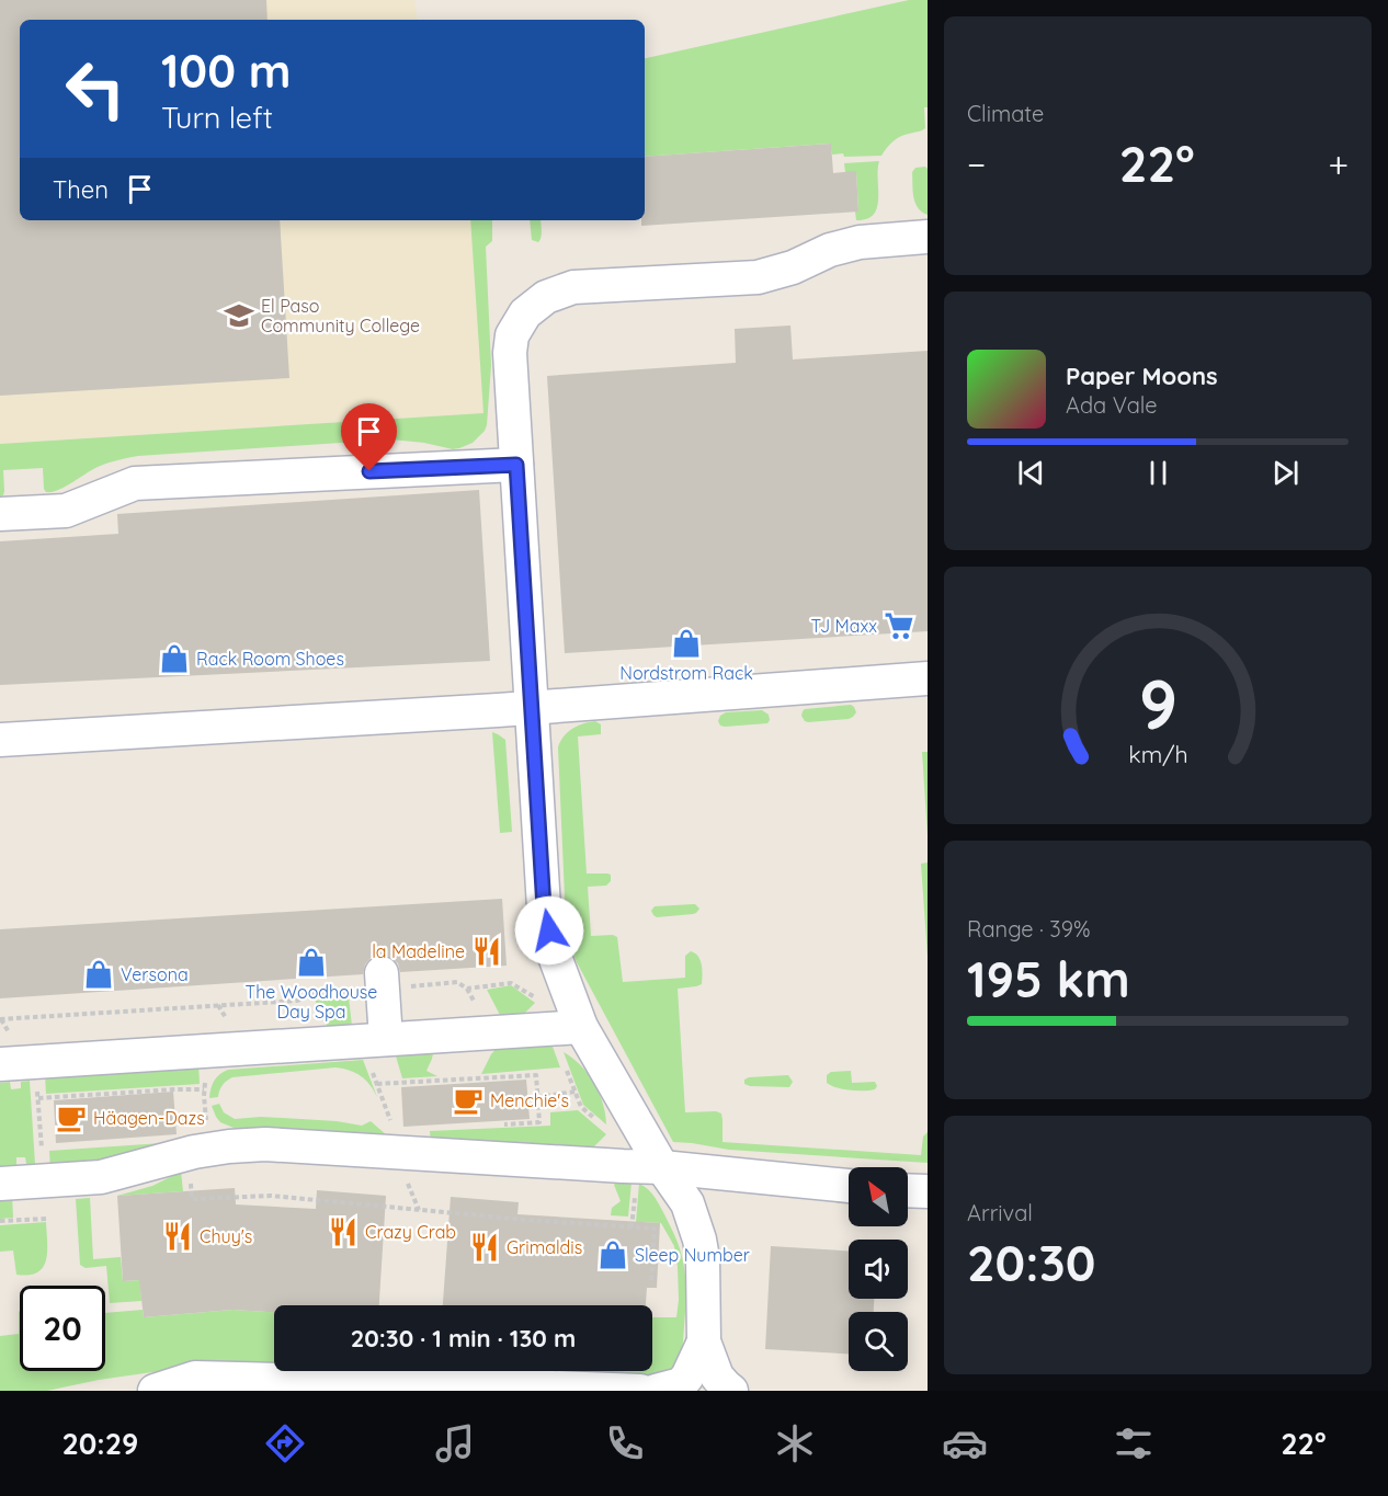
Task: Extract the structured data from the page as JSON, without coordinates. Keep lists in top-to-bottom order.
{
  "places": {
    "school or university": ["El Paso Community College"],
    "supermarket": ["TJ Maxx"],
    "shop": [
      "Nordstrom Rack",
      "Rack Room Shoes",
      "The Woodhouse Day Spa",
      "Versona",
      "Sleep Number"
    ],
    "restaurant": [
      "la Madeline",
      "Crazy Crab",
      "Chuy's",
      "Grimaldis"
    ],
    "cafe": ["Menchie's", "Häagen-Dazs"]
  },
  "north": "top left",
  "page": {
    "tile": [
      "Climate",
      ["Range · 39%", "195 km"],
      ["Arrival", "20:30"]
    ],
    "turn": ["100 m", "Turn left"],
    "heat": ["−", "22°", "+"],
    "then": "Then",
    "song": ["Paper Moons", "Ada Vale"],
    "limit": "20",
    "trip": "20:30 · 1 min · 130 m",
    "tabs": ["20:29", "22°"],
    "gauge": ["9", "km/h"]
  }
}
